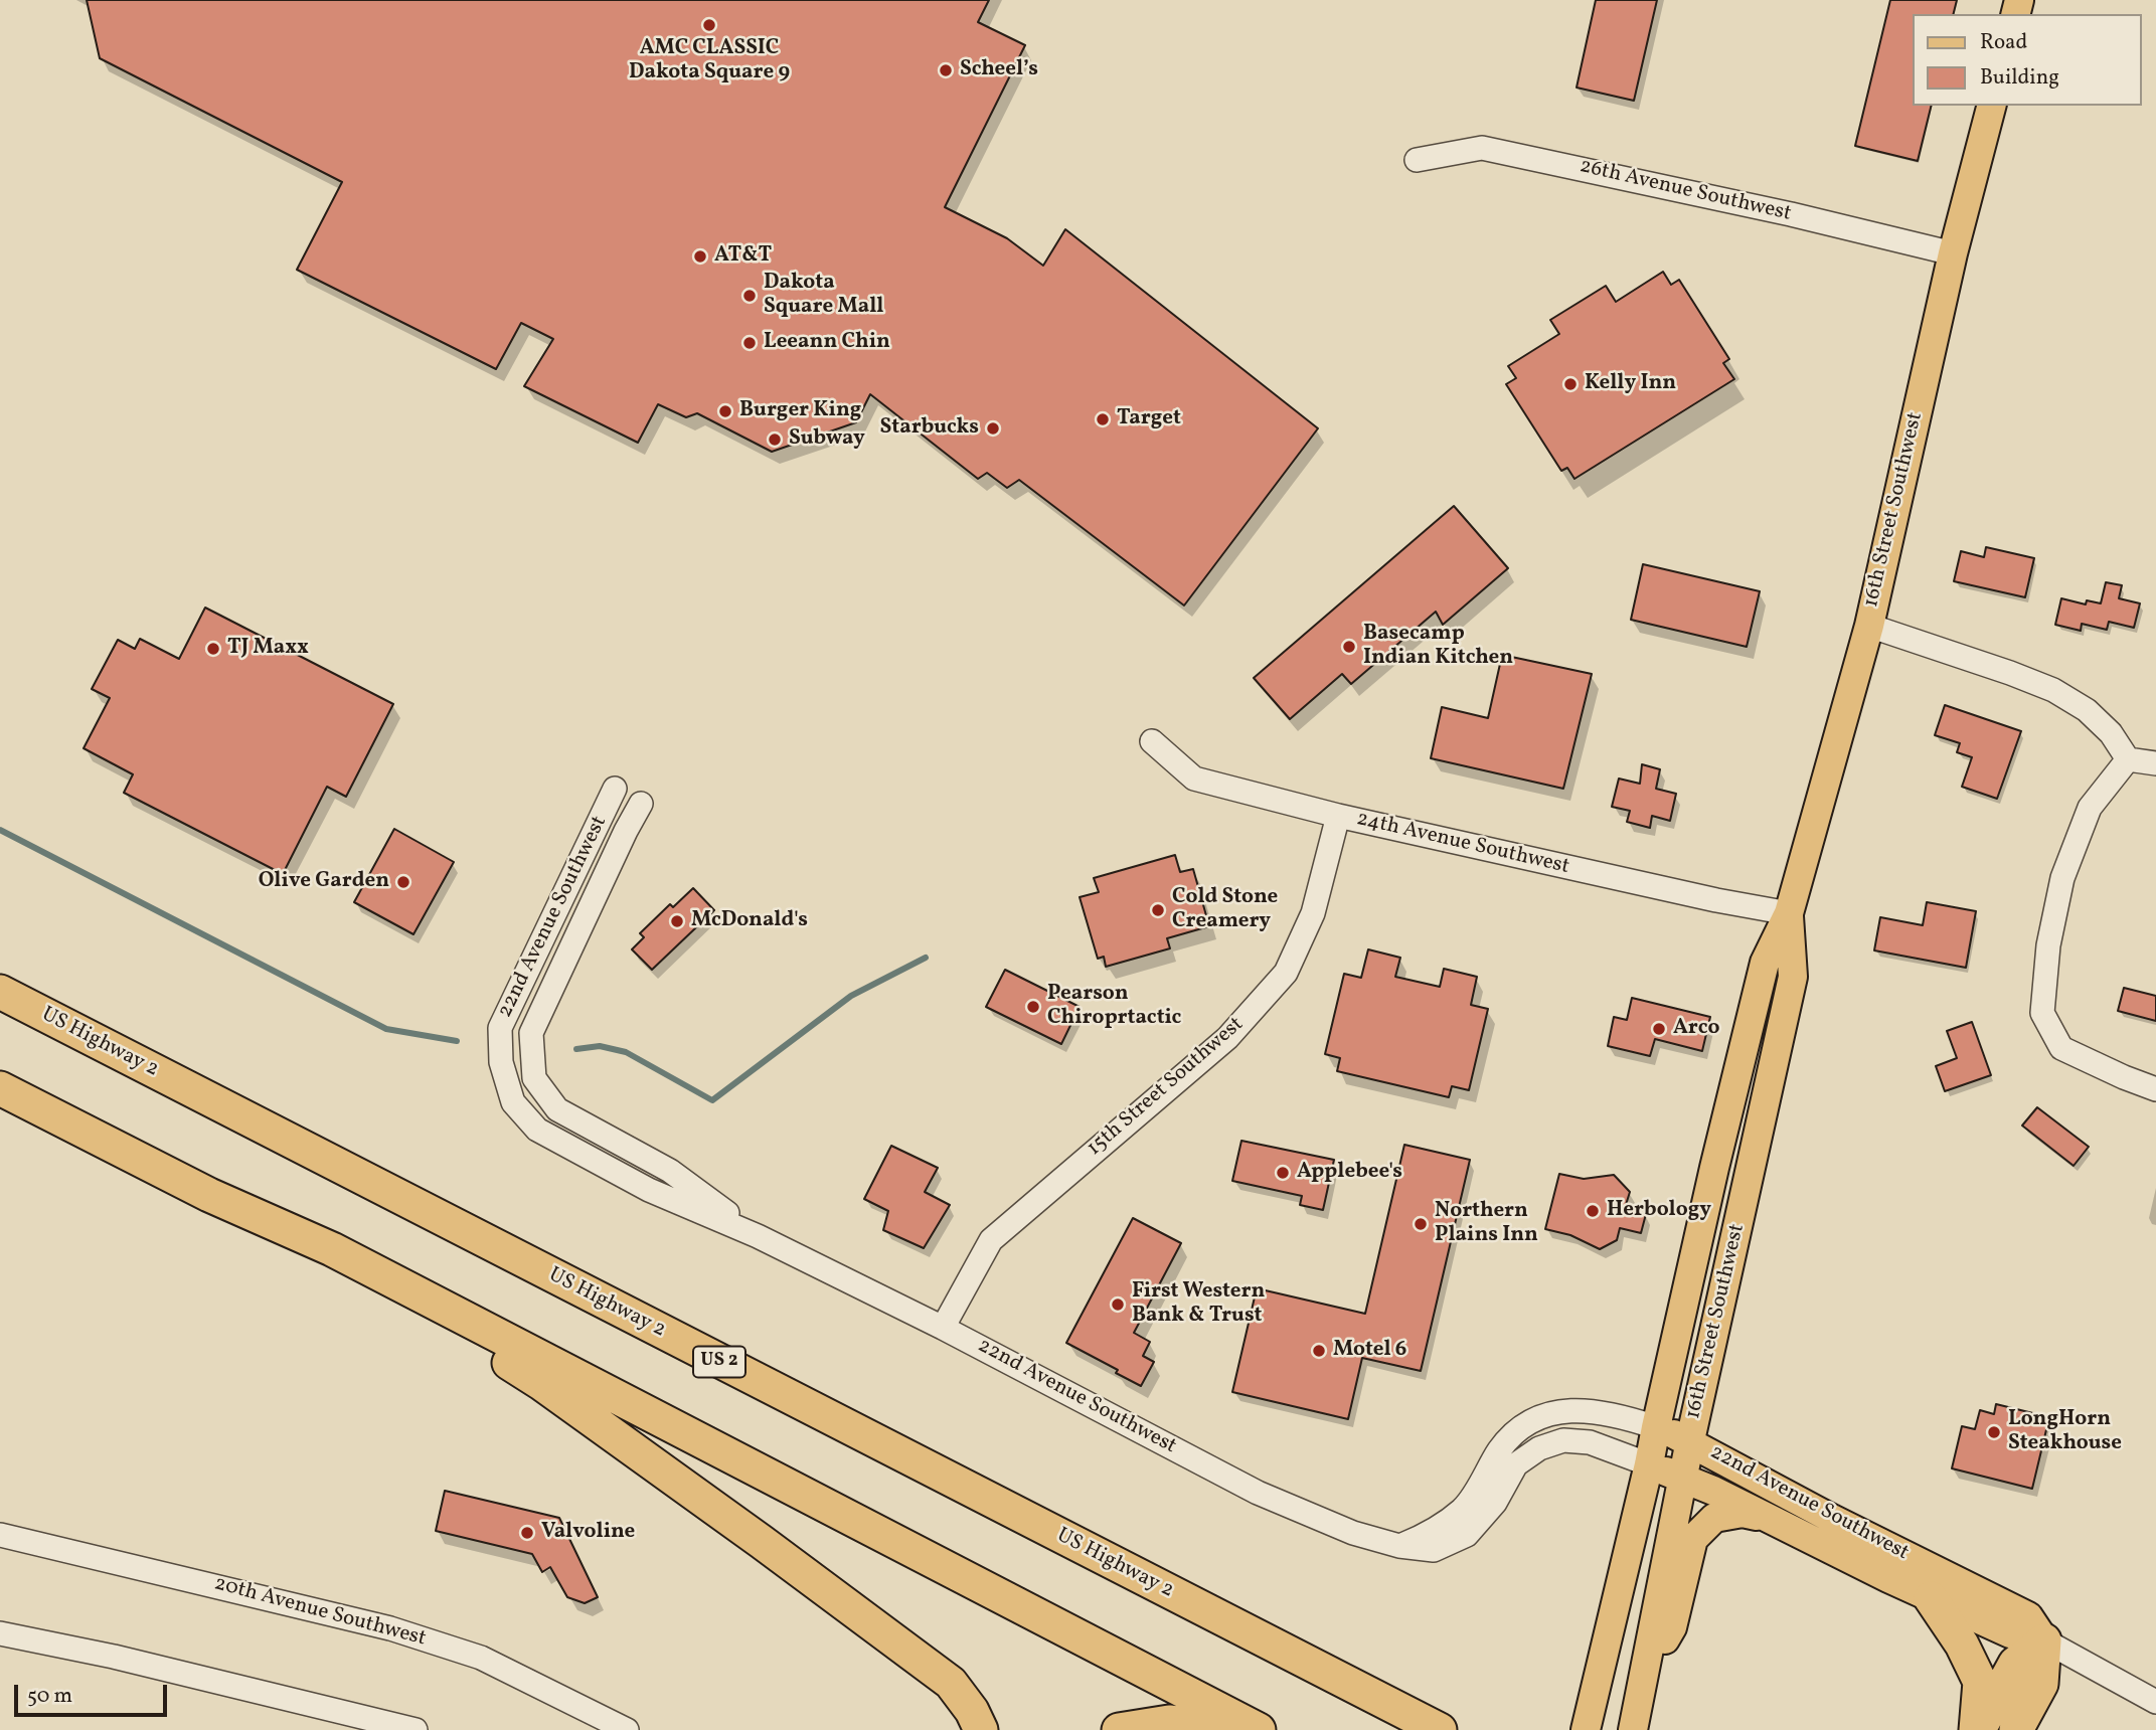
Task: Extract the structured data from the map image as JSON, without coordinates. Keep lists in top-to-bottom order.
{
  "streets": {
    "highway": ["US Highway 2", "US 2"],
    "main road": ["16th Street Southwest", "22nd Avenue Southwest"],
    "street": [
      "26th Avenue Southwest",
      "24th Avenue Southwest",
      "15th Street Southwest",
      "20th Avenue Southwest"
    ]
  },
  "crossings": [
    ["26th Avenue Southwest", "16th Street Southwest"],
    ["16th Street Southwest", "24th Avenue Southwest"],
    ["16th Street Southwest", "22nd Avenue Southwest"],
    ["24th Avenue Southwest", "15th Street Southwest"],
    ["22nd Avenue Southwest", "15th Street Southwest"]
  ],
  "places": [
    "AMC CLASSIC Dakota Square 9",
    "Scheel’s",
    "AT&T",
    "Dakota Square Mall",
    "Leeann Chin",
    "Kelly Inn",
    "Burger King",
    "Target",
    "Starbucks",
    "Subway",
    "Basecamp Indian Kitchen",
    "TJ Maxx",
    "Olive Garden",
    "Cold Stone Creamery",
    "McDonald's",
    "Pearson Chiroprtactic",
    "Arco",
    "Applebee's",
    "Herbology",
    "Northern Plains Inn",
    "First Western Bank & Trust",
    "Motel 6",
    "LongHorn Steakhouse",
    "Valvoline"
  ],
  "legend": ["Road", "Building"],
  "scale_bar": "50 m"
}
